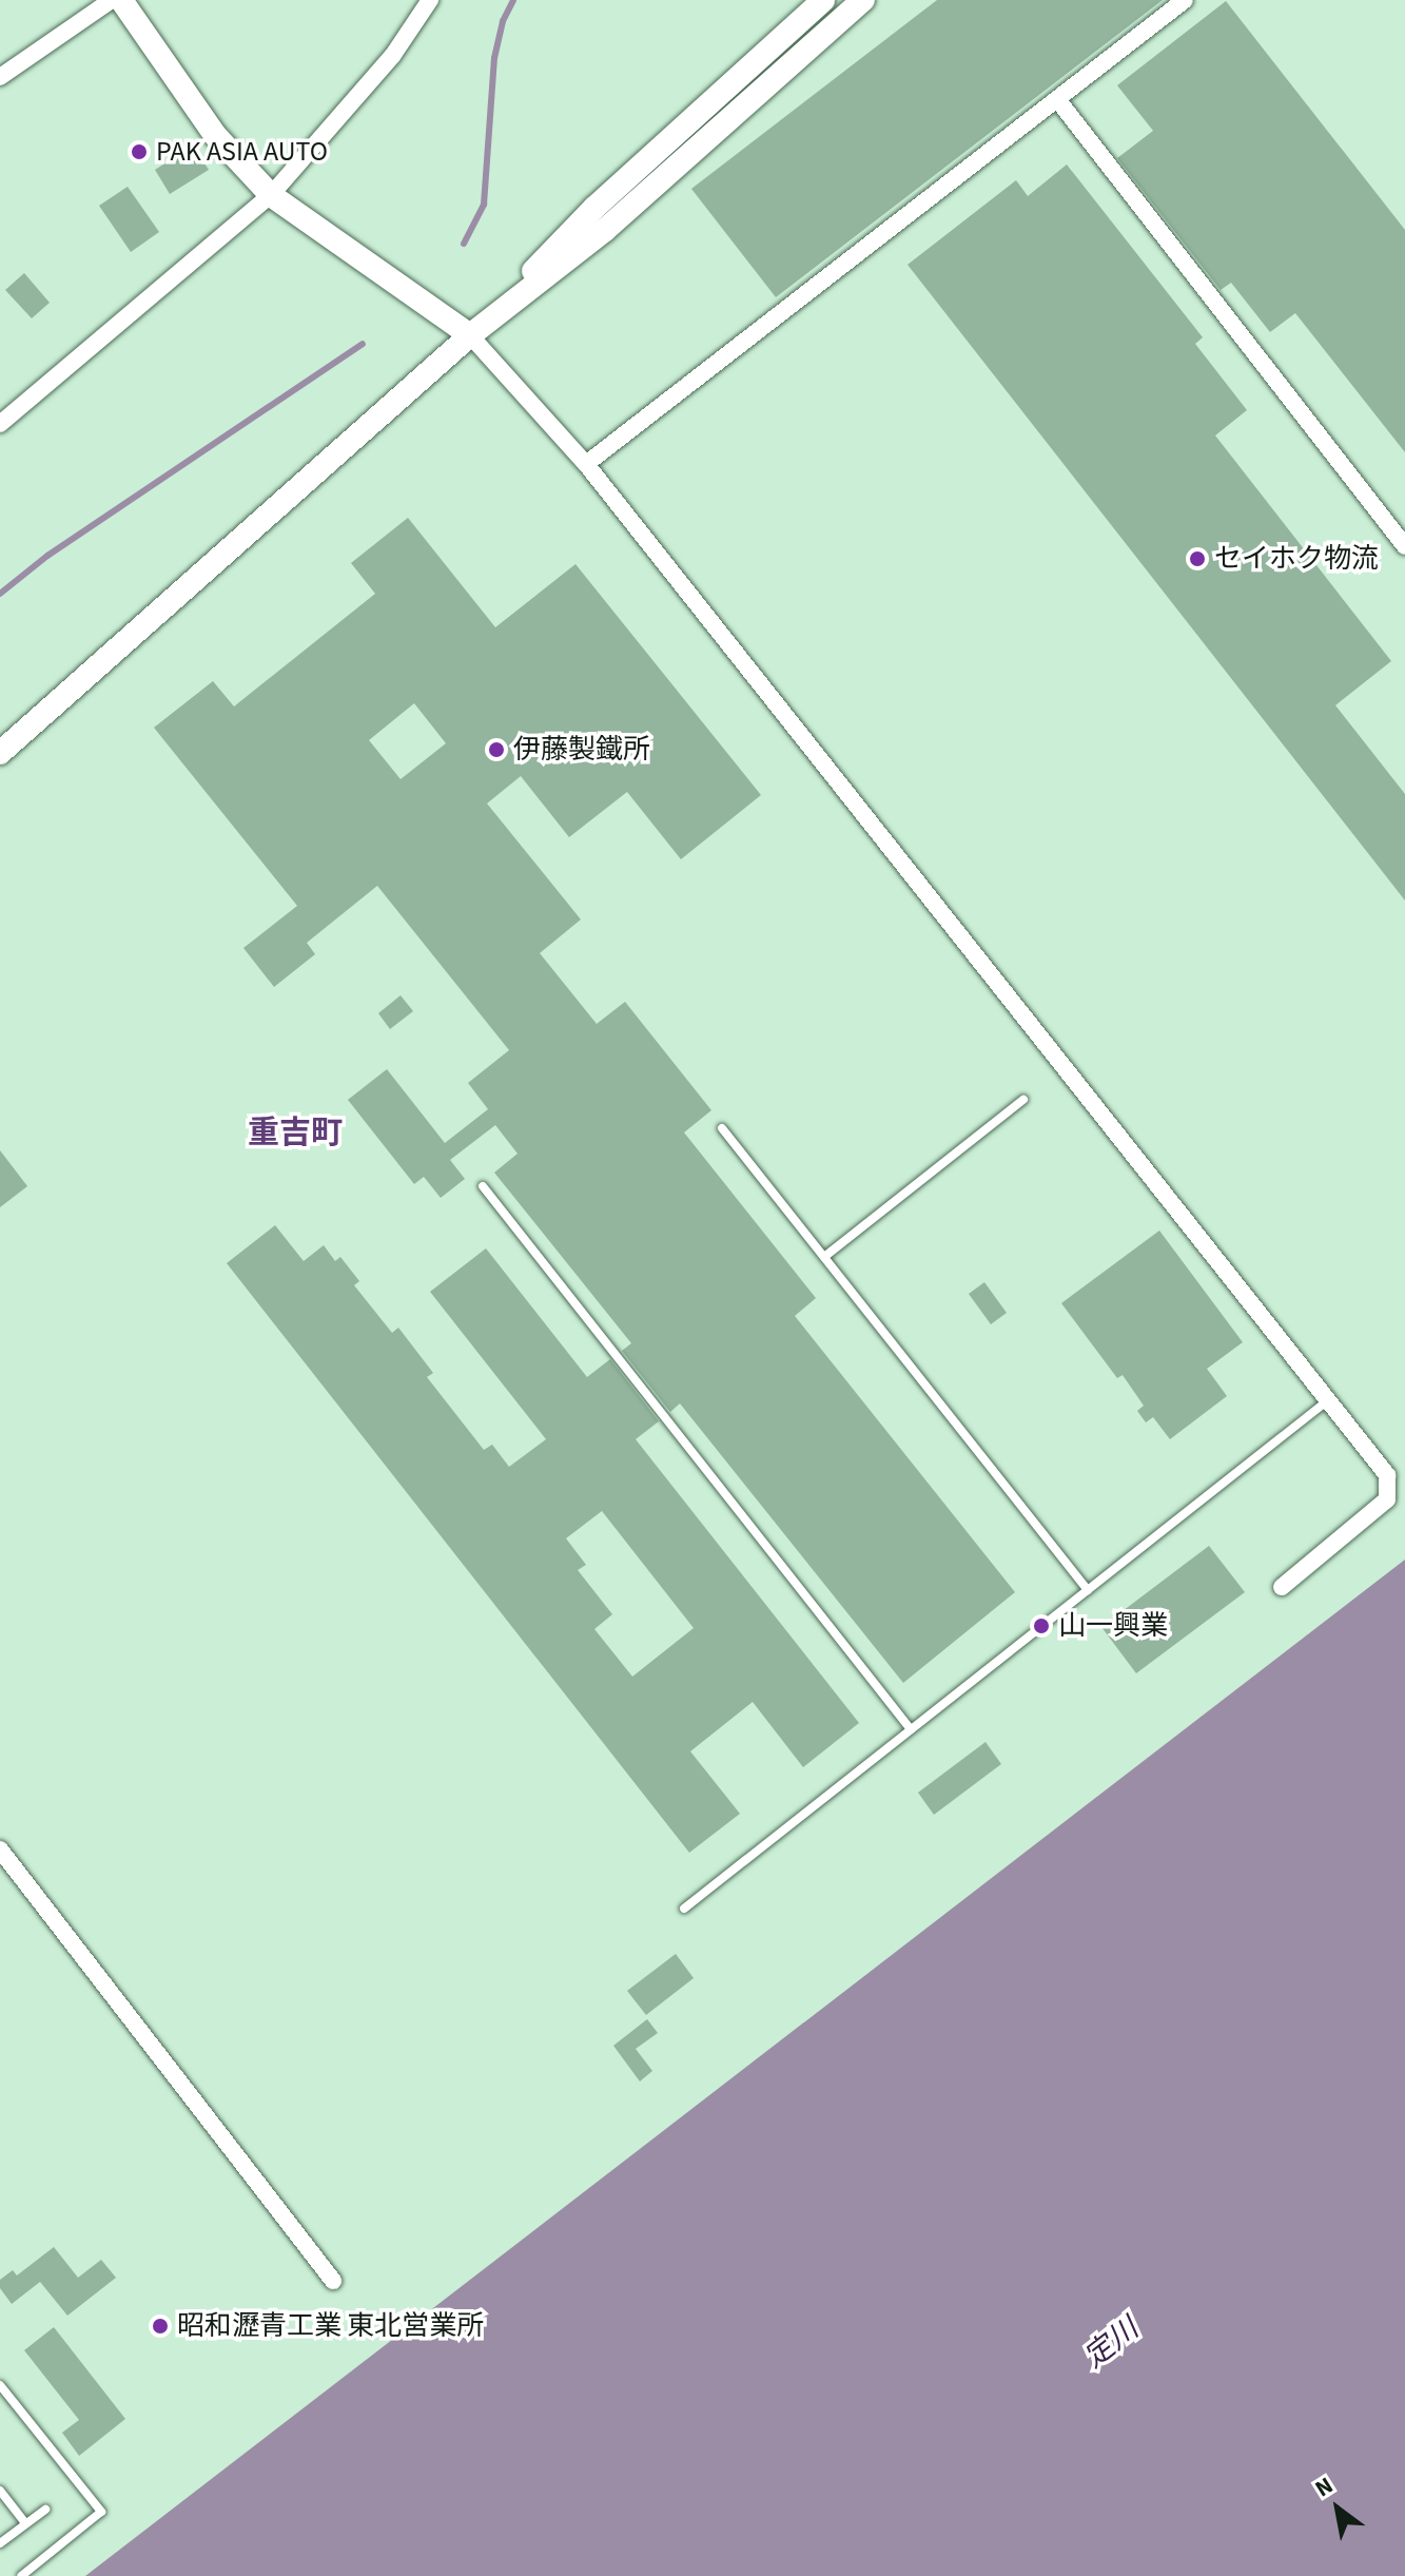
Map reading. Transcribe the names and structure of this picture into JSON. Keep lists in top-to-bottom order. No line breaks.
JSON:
{"districts":["重吉町"],"water":["定川"],"places":["PAK ASIA AUTO","セイホク物流","伊藤製鐵所","山一興業","昭和瀝青工業 東北営業所"],"north":"top left"}
